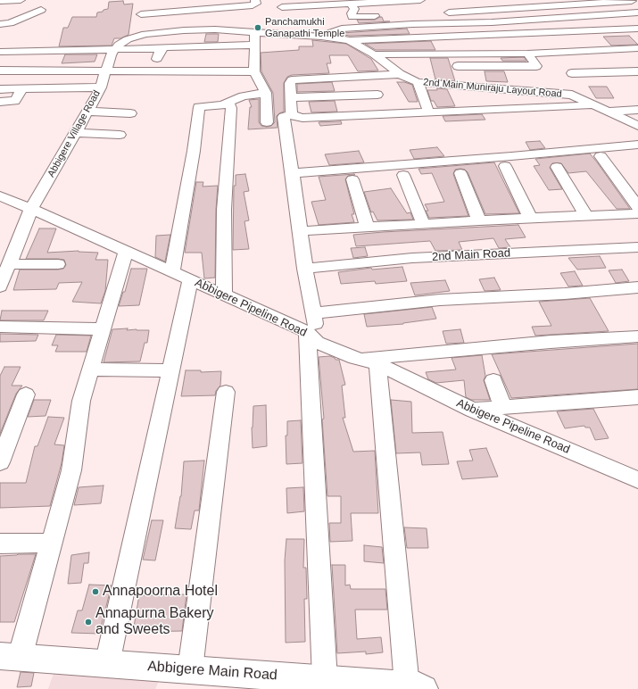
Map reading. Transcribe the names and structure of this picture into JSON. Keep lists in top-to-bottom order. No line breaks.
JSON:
{"streets":{"main road":["Abbigere Main Road"],"street":["2nd Main Muniraju Layout Road","Abbigere Village Road","2nd Main Road","Abbigere Pipeline Road"]},"crossings":[["2nd Main Muniraju Layout Road","Abbigere Village Road"],["Abbigere Village Road","Abbigere Pipeline Road"]],"places":["Panchamukhi Ganapathi Temple","Annapoorna Hotel","Annapurna Bakery and Sweets"]}
